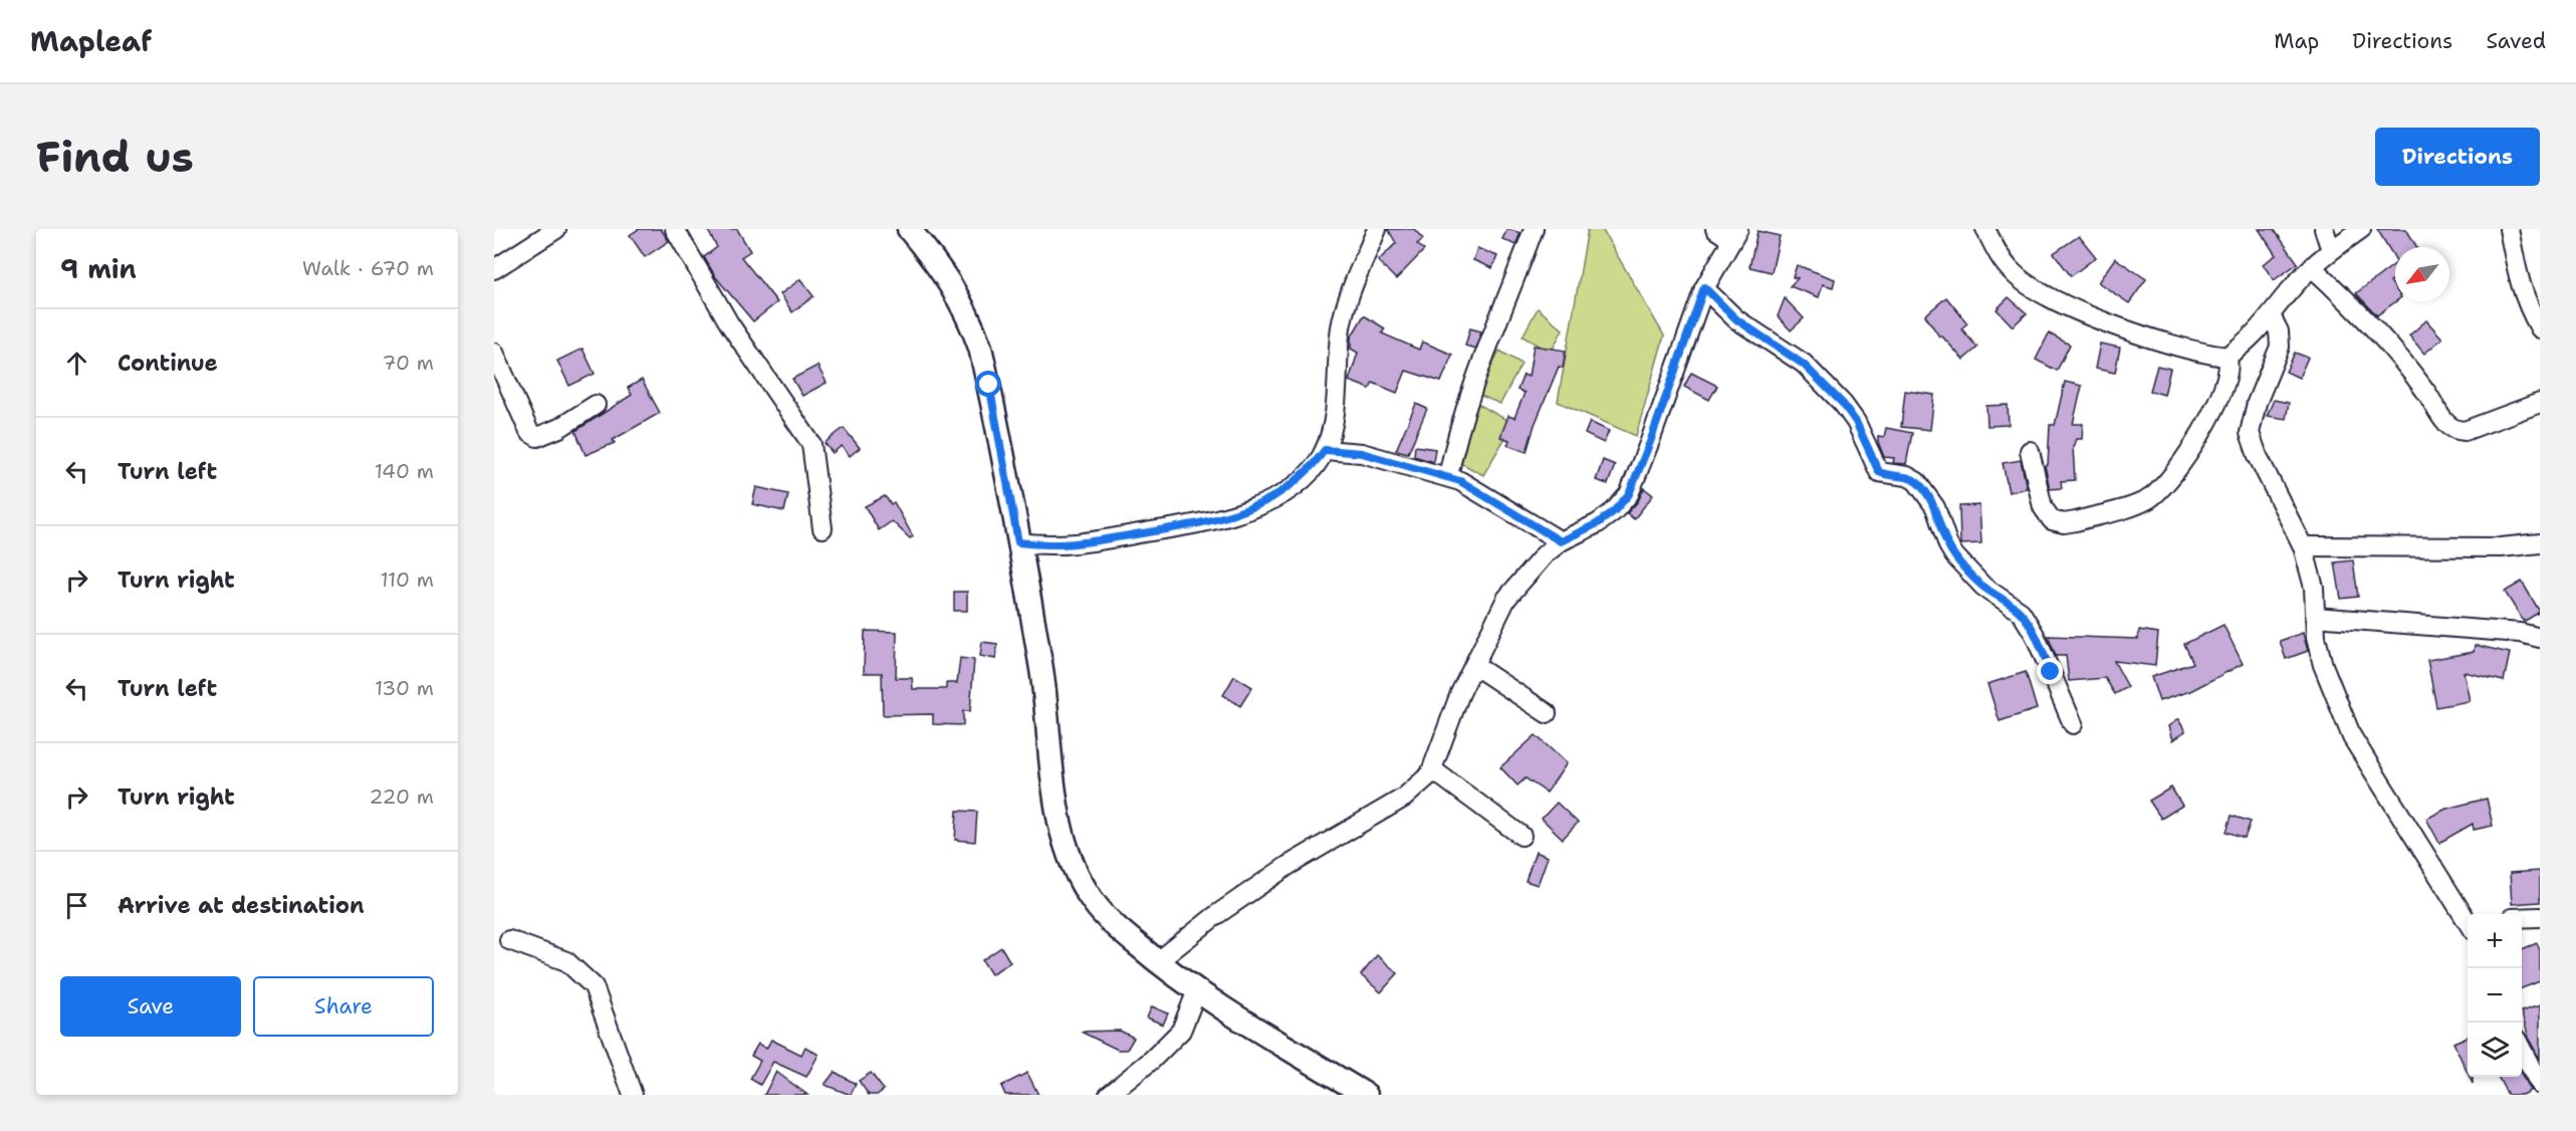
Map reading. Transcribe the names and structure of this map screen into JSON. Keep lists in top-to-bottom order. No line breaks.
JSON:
{"north":"bottom left","page":{"header":"Mapleaf","nav":["Map","Directions","Saved"],"buttons":["Directions",["Save","Share"]],"title":"Find us","heading":["9 min","Walk · 670 m"],"list":[["Continue","70 m"],["Turn left","140 m"],["Turn right","110 m"],["Turn left","130 m"],["Turn right","220 m"],"Arrive at destination"],"map_buttons":["+","−"]}}
